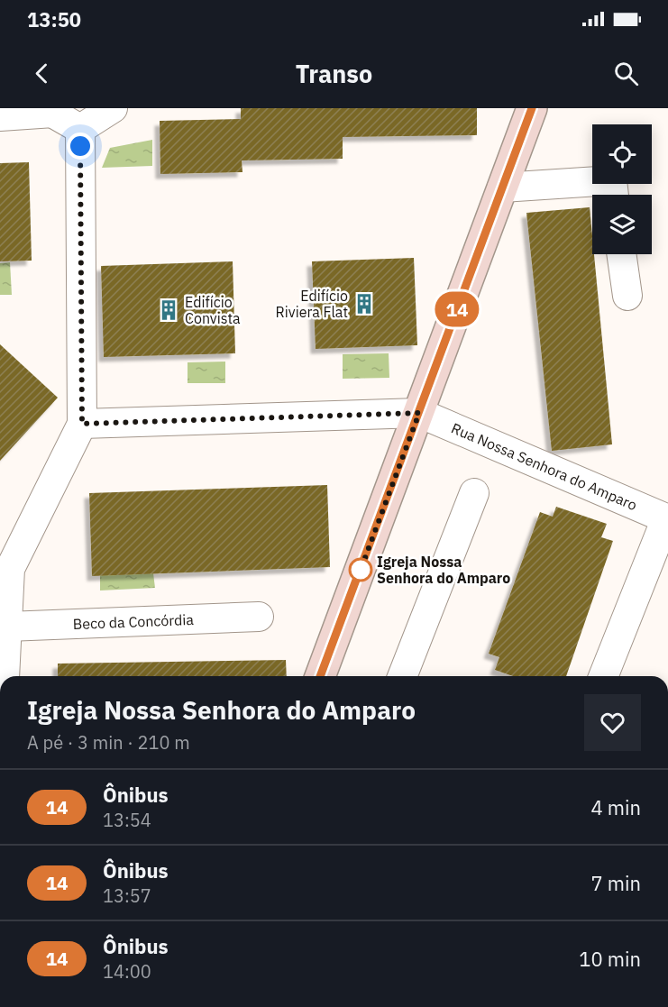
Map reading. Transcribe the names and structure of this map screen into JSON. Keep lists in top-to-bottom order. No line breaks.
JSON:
{"streets":{"street":["Rua Nossa Senhora do Amparo","Beco da Concórdia"]},"places":{"building":["Edifício Riviera Flat","Edifício Convista"],"other":["Igreja Nossa Senhora do Amparo"]},"lines":["bus line 14"],"page":{"status":"13:50","header":"Transo","on_map":"14","heading":["Igreja Nossa Senhora do Amparo","A pé · 3 min · 210 m"],"list":[{"mark":"14","name":"Ônibus","note":"13:54","value":"4 min"},{"mark":"14","name":"Ônibus","note":"13:57","value":"7 min"},{"mark":"14","name":"Ônibus","note":"14:00","value":"10 min"}]}}
